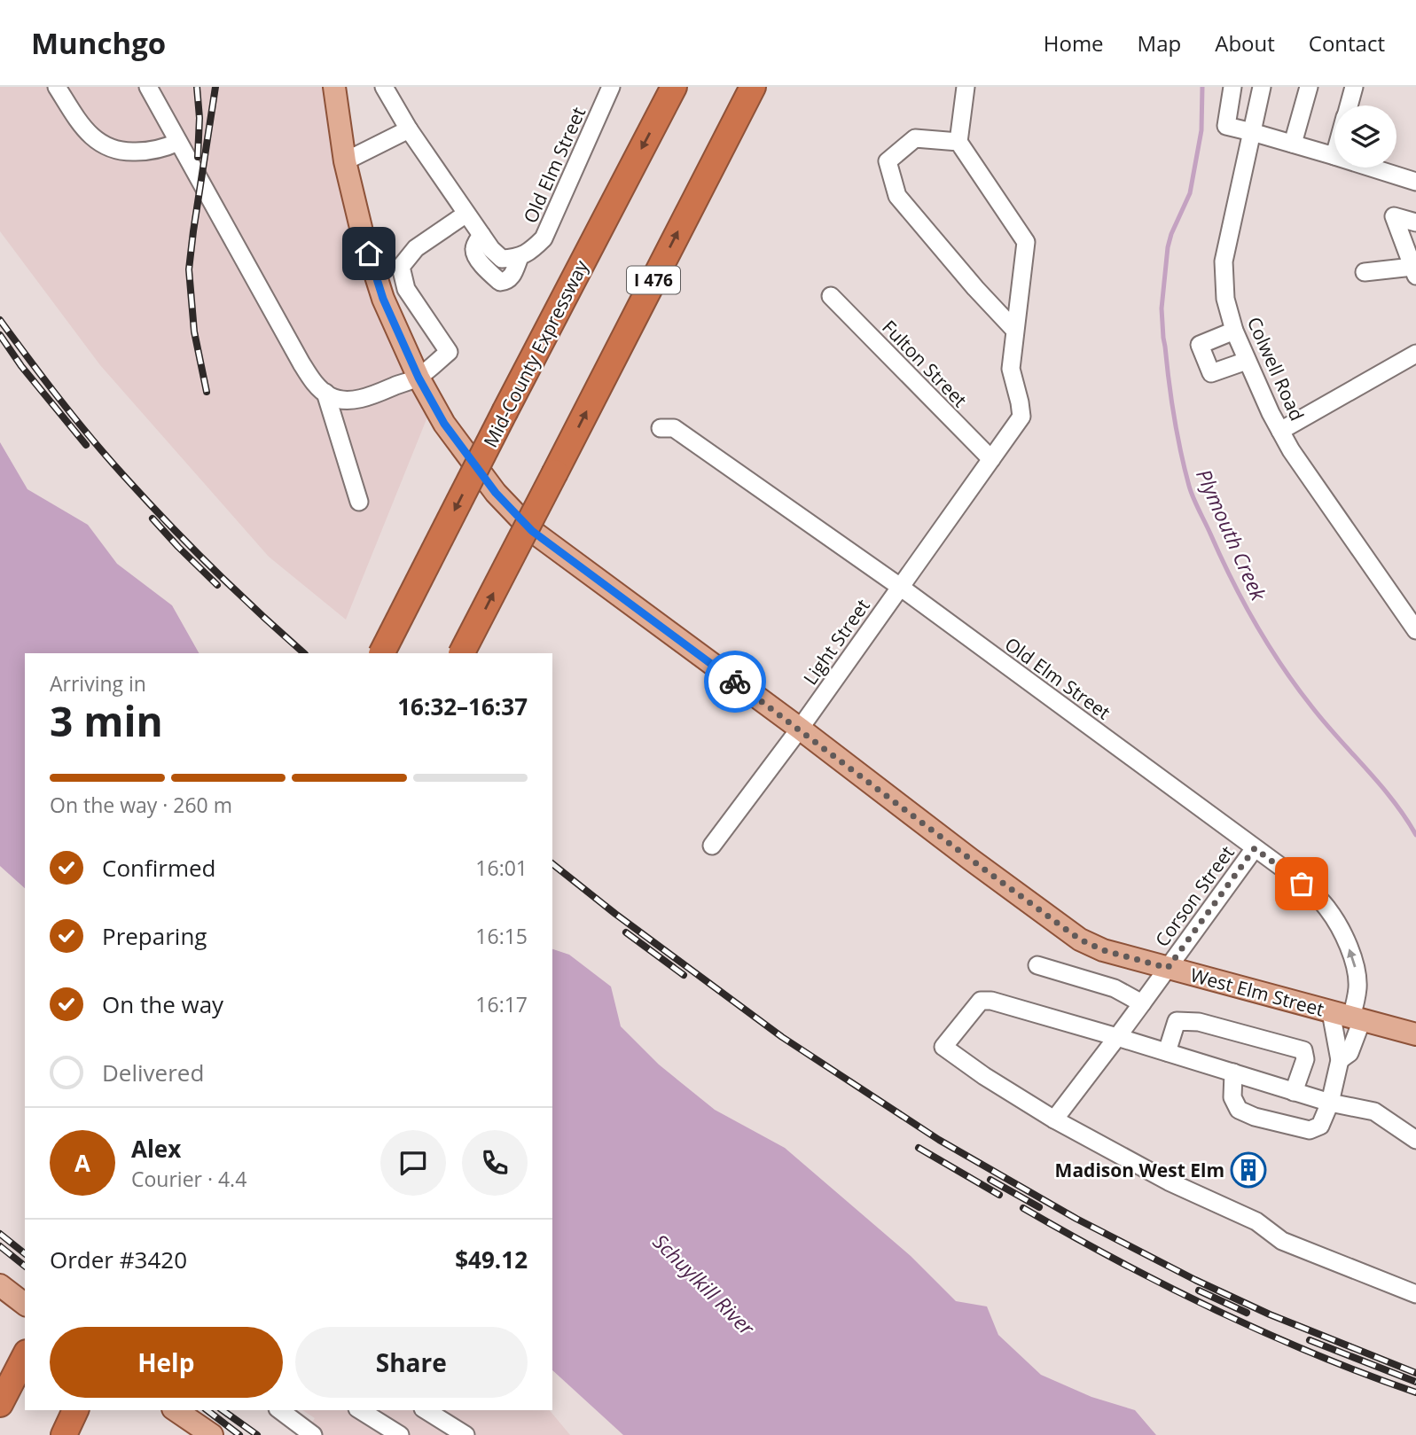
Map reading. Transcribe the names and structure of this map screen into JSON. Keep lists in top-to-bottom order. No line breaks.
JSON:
{"streets":{"highway":["I 476","Mid-County Expressway"],"main road":["West Elm Street"],"street":["Old Elm Street","Fulton Street","Colwell Road","Light Street","Corson Street"]},"crossings":[["Old Elm Street","Light Street"],["Old Elm Street","Corson Street"],["Old Elm Street","West Elm Street"],["Fulton Street","Light Street"],["Light Street","West Elm Street"],["Corson Street","West Elm Street"]],"water":["Plymouth Creek","Schuylkill River"],"places":{"building":["Madison West Elm"]},"page":{"header":"Munchgo","nav":["Home","Map","About","Contact"],"heading":["3 min","Arriving in","16:32–16:37"],"panel":["Alex","Courier · 4.4","Order #3420","$49.12"],"bar":"On the way · 260 m","list":[["Confirmed","16:01"],["Preparing","16:15"],["On the way","16:17"],"Delivered"],"round":"A","buttons":["Help","Share"]}}
